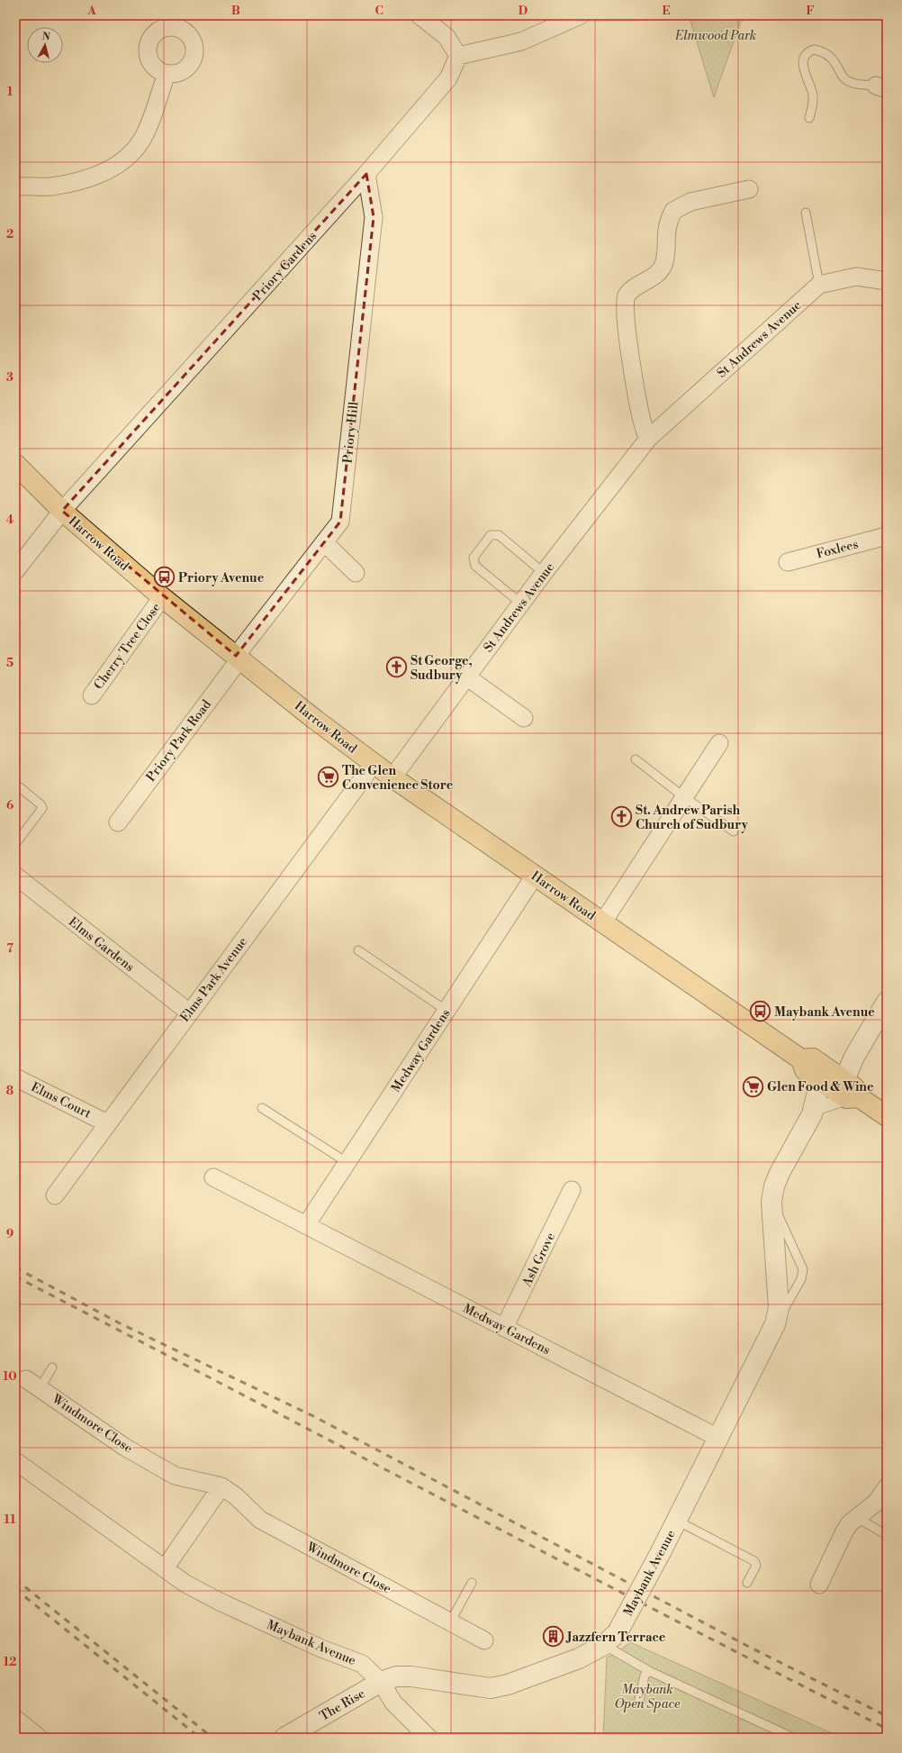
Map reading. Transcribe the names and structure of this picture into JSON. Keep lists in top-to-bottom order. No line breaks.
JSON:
{"streets":{"main road":["Harrow Road"],"street":["Priory Gardens","St Andrews Avenue","Priory Hill","Foxlees","Cherry Tree Close","Priory Park Road","Elms Gardens","Elms Park Avenue","Medway Gardens","Elms Court","Ash Grove","Windmore Close","Maybank Avenue","The Rise"]},"crossings":[["Priory Gardens","Priory Hill"],["Priory Gardens","Harrow Road"],["St Andrews Avenue","Harrow Road"],["Priory Hill","Harrow Road"],["Priory Hill","Priory Park Road"],["Harrow Road","Cherry Tree Close"],["Harrow Road","Priory Park Road"],["Harrow Road","Elms Park Avenue"],["Harrow Road","Medway Gardens"],["Harrow Road","Maybank Avenue"],["Elms Gardens","Elms Park Avenue"],["Elms Park Avenue","Elms Court"],["Medway Gardens","Ash Grove"],["Maybank Avenue","The Rise"]],"parks":["Elmwood Park","Maybank Open Space"],"places":{"bus stop":["Priory Avenue","Maybank Avenue"],"church":["St George, Sudbury","St. Andrew Parish Church of Sudbury"],"supermarket":["The Glen Convenience Store","Glen Food & Wine"],"building":["Jazzfern Terrace"]},"north":"top","grid":{"columns":["A","B","C","D","E","F"],"rows":["1","2","3","4","5","6","7","8","9","10","11","12"]}}
